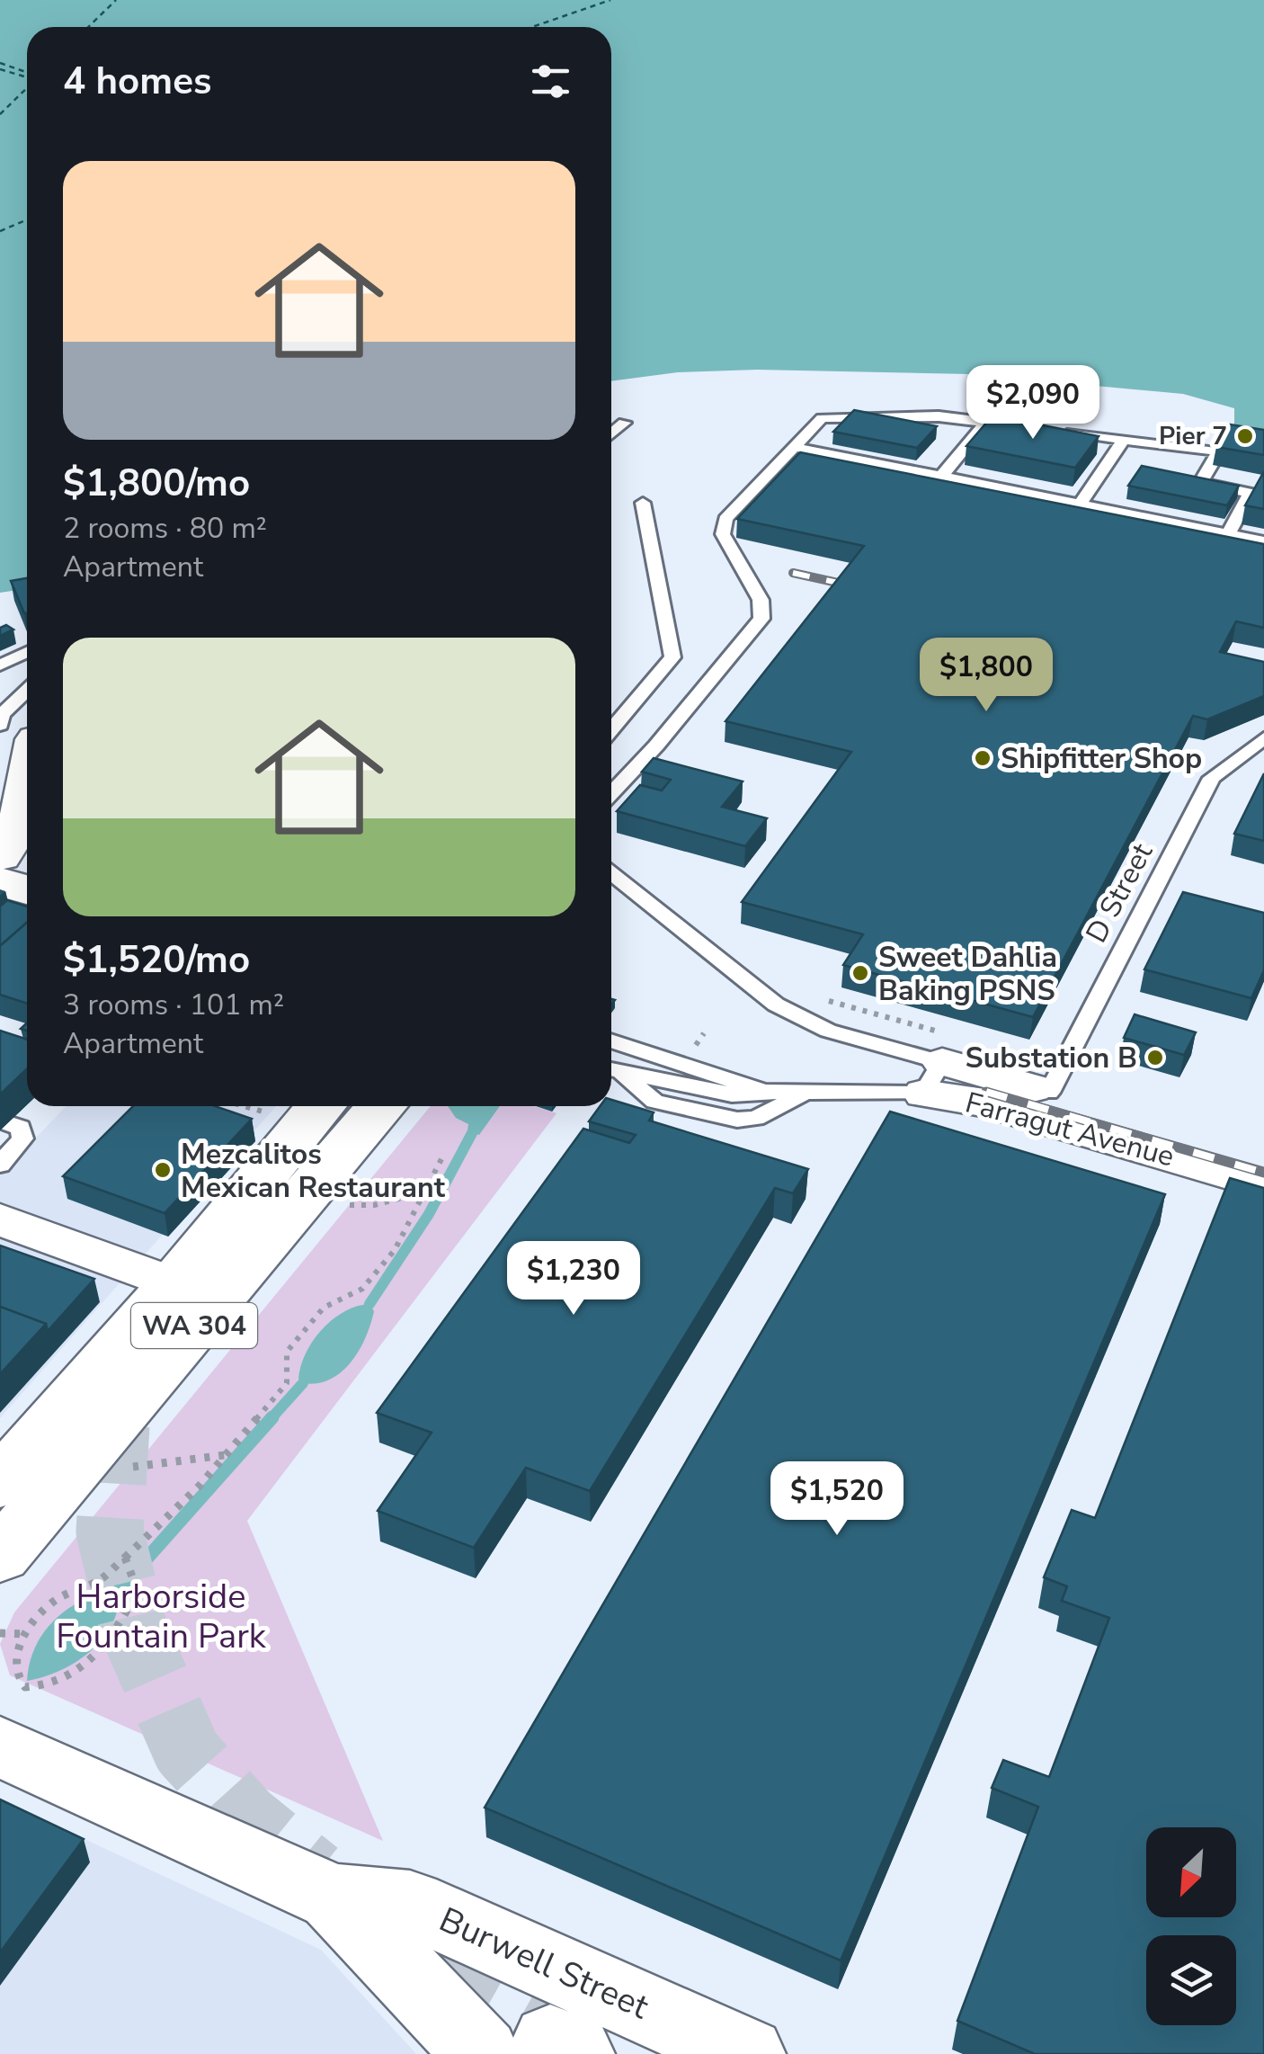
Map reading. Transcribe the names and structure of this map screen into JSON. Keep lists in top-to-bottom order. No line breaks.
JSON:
{"streets":{"main road":["WA 304","Burwell Street"],"street":["Farragut Avenue"],"lane":["D Street"]},"crossings":[["D Street","Farragut Avenue"]],"parks":["Harborside Fountain Park"],"places":["Pier 7","Shipfitter Shop","Sweet Dahlia Baking PSNS","Substation B","Mezcalitos Mexican Restaurant"],"north":"bottom left","page":{"heading":"4 homes","list":[{"name":"$1,800/mo","note":"2 rooms · 80 m² · Apartment"},{"name":"$1,520/mo","note":"3 rooms · 101 m² · Apartment"}],"price":["$2,090","$1,800","$1,230","$1,520"]}}
